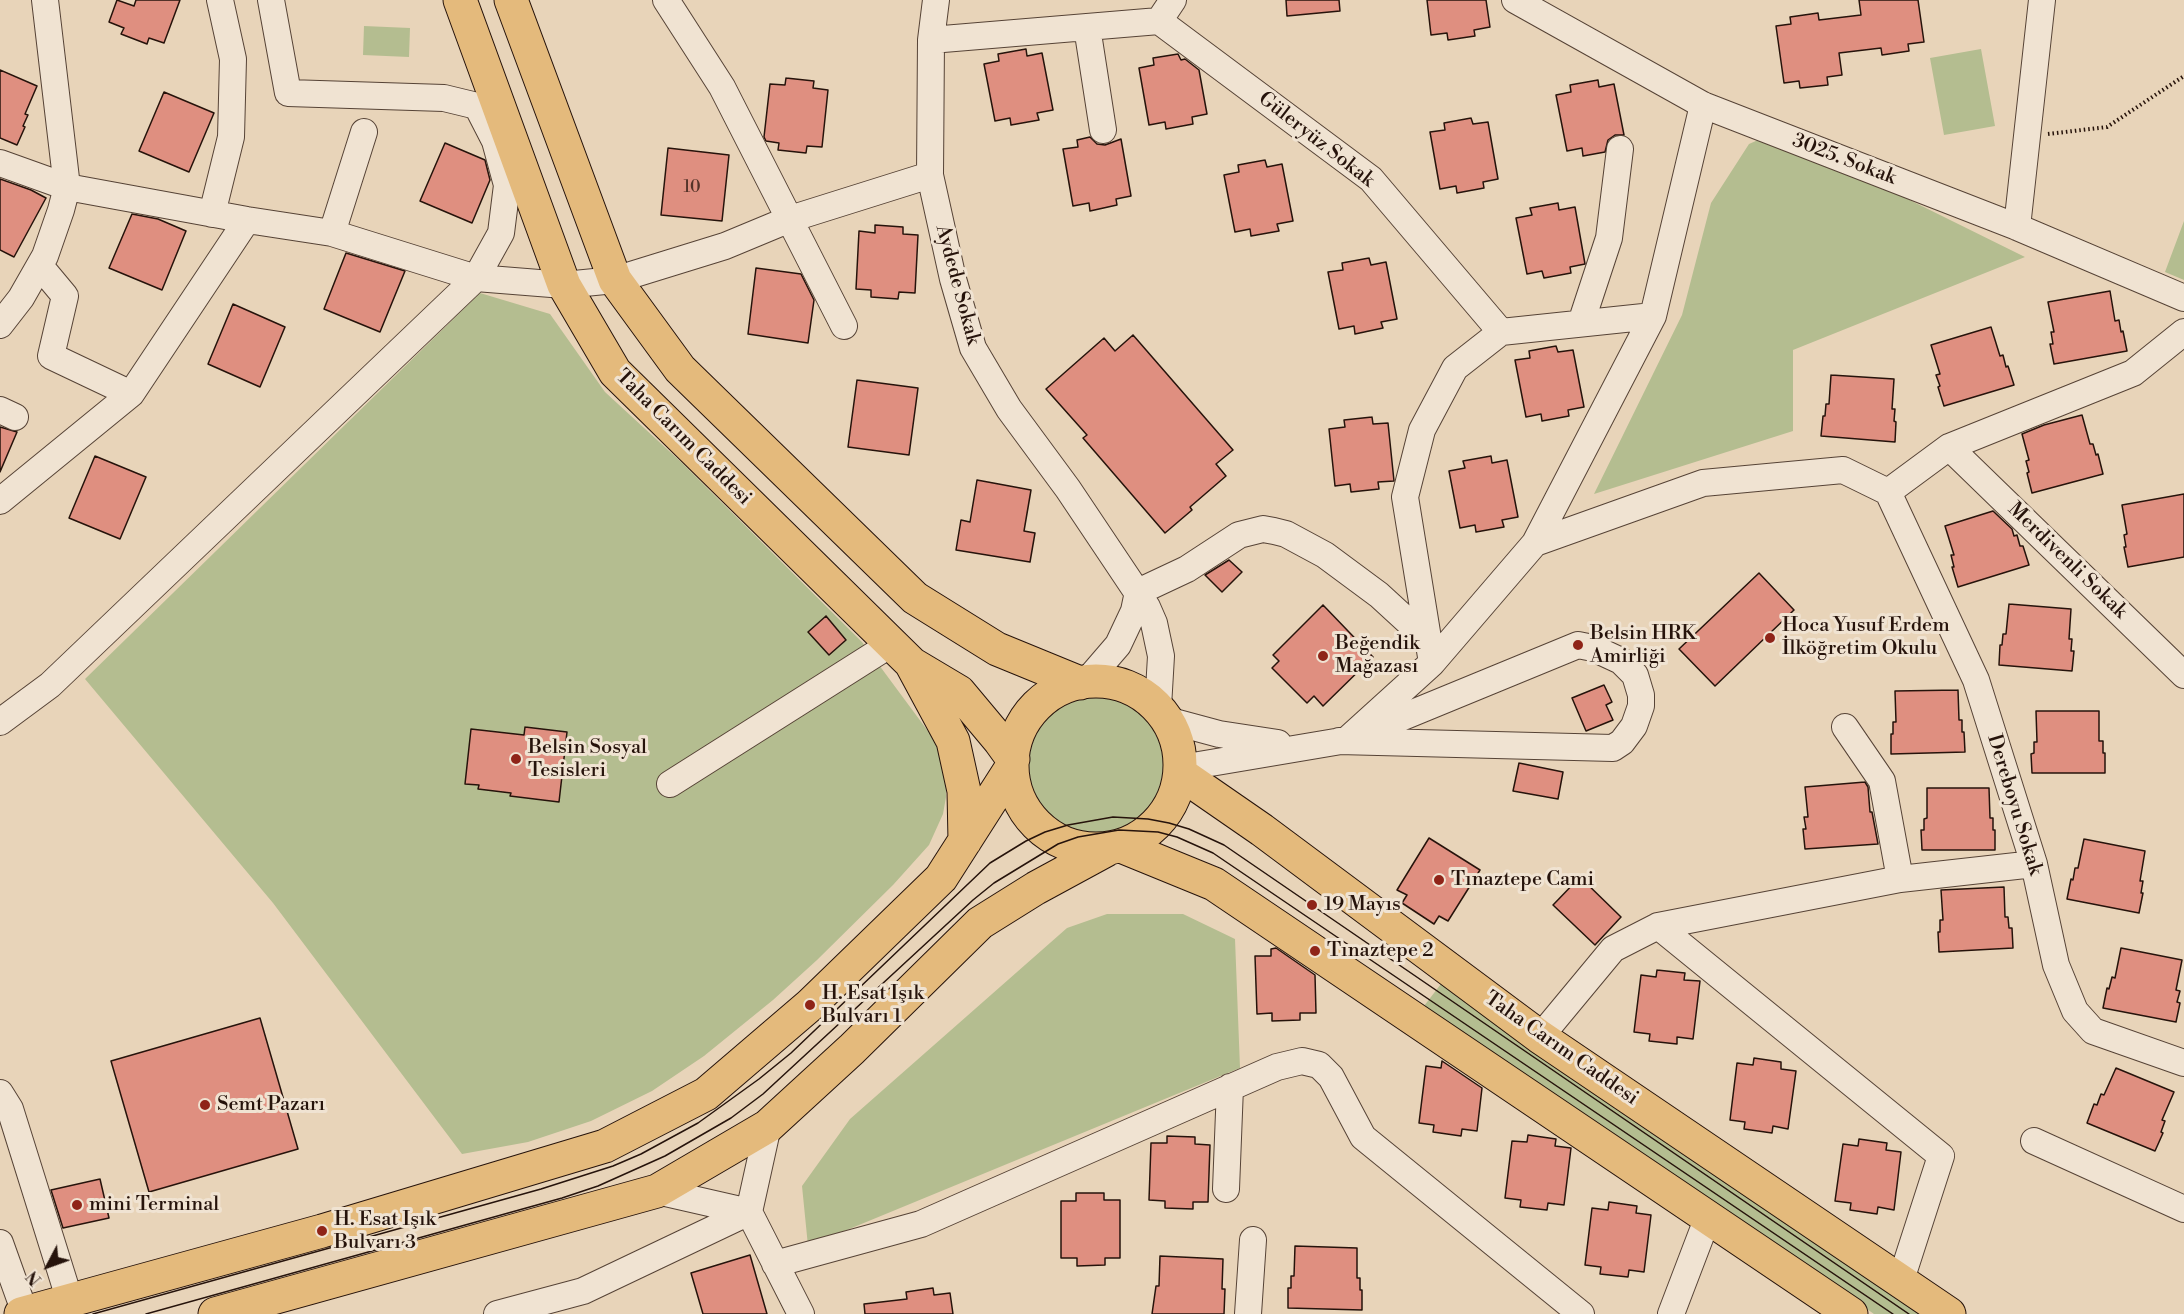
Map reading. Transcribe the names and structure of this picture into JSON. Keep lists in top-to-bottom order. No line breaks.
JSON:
{"streets":{"main road":["Taha Carım Caddesi"],"street":["Güleryüz Sokak","3025. Sokak","Aydede Sokak","Merdivenli Sokak","Dereboyu Sokak"]},"crossings":[["Aydede Sokak","Taha Carım Caddesi"]],"places":["Hoca Yusuf Erdem İlköğretim Okulu","Belsin HRK Amirliği","Beğendik Mağazası","Belsin Sosyal Tesisleri","Tınaztepe Cami","19 Mayıs","Tınaztepe 2","H. Esat Işık Bulvarı 1","Semt Pazarı","mini Terminal","H. Esat Işık Bulvarı 3"],"house_numbers":["10"],"north":"bottom left"}
